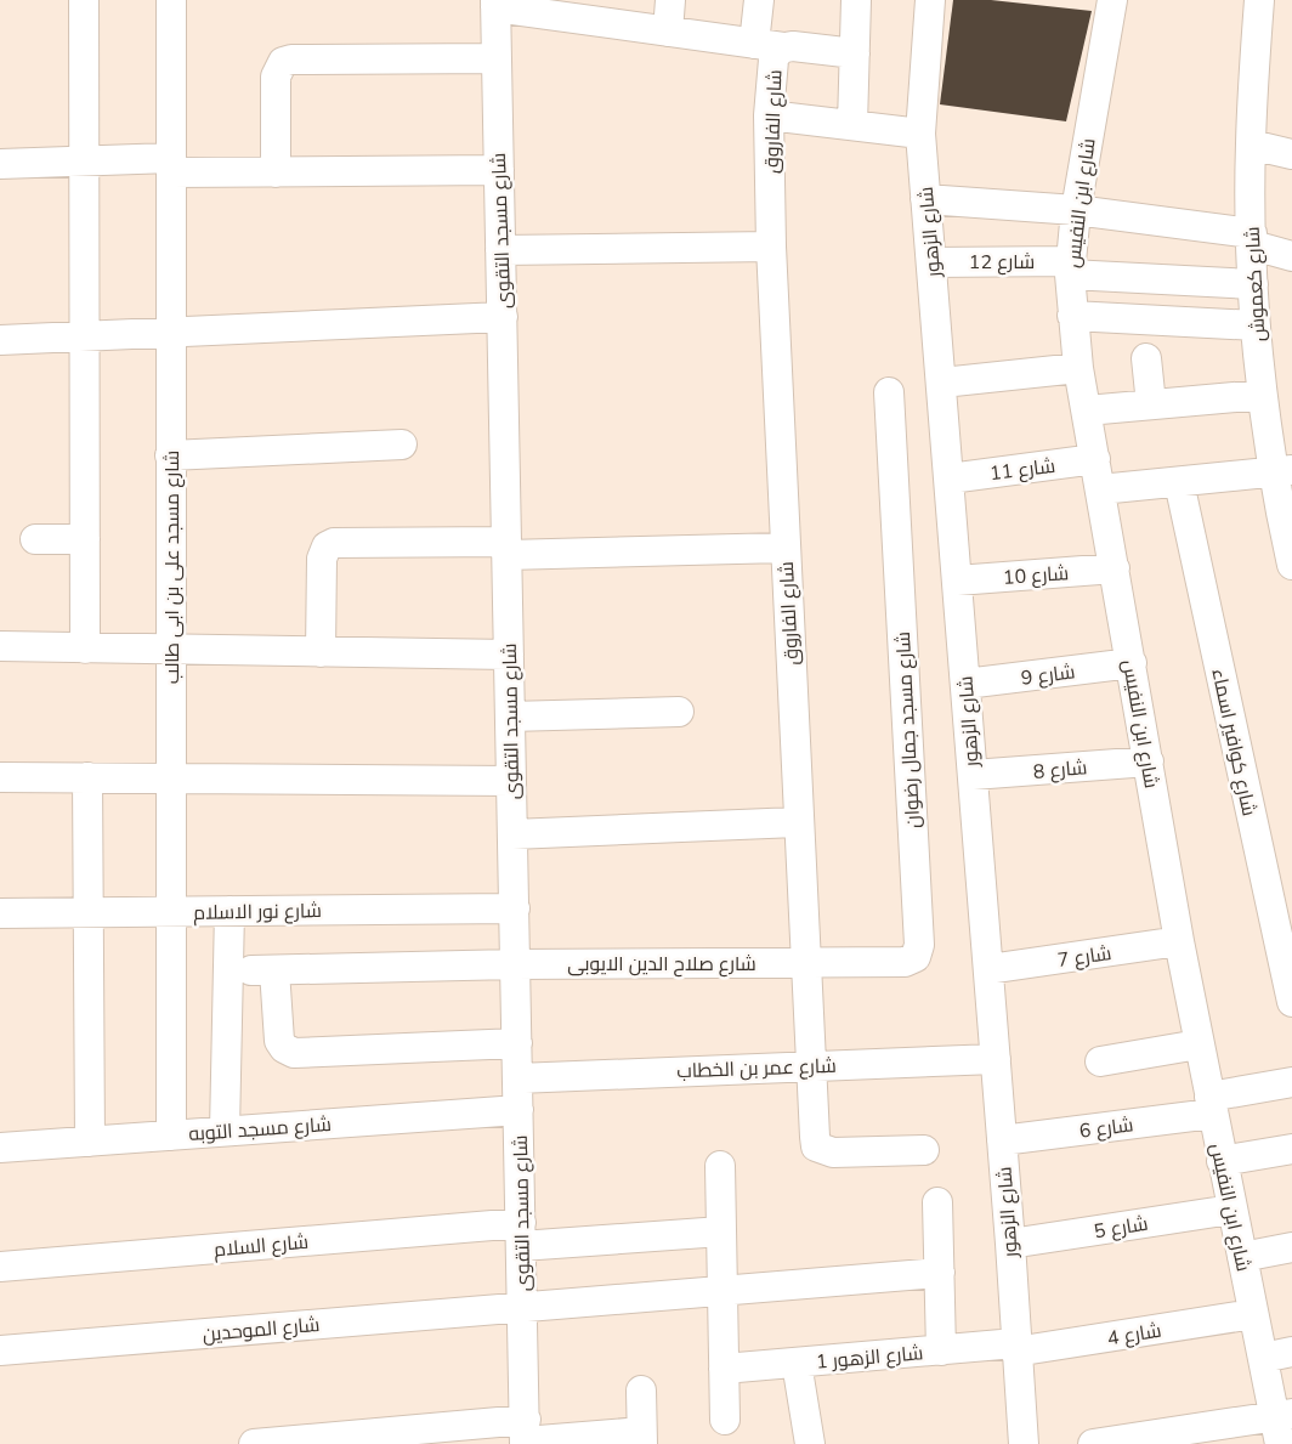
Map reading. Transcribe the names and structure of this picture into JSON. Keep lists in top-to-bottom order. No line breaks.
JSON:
{"streets":{"street":["شارع الفاروق","شارع ابن النفيس","شارع مسجد التقوى","شارع الزهور","شارع 12","شارع كعموش","شارع 11","شارع مسجد على بن ابى طالب","شارع 10","شارع 9","شارع مسجد جمال رضوان","شارع كوافير اسماء","شارع 8","شارع نور الاسلام","شارع 7","شارع صلاح الدين الايوبى","شارع عمر بن الخطاب","شارع 6","شارع مسجد التوبه","شارع 5","شارع السلام","شارع الموحدين","شارع 4","شارع الزهور 1"]},"crossings":[["شارع الفاروق","شارع مسجد جمال رضوان"],["شارع الفاروق","شارع صلاح الدين الايوبى"],["شارع الفاروق","شارع عمر بن الخطاب"],["شارع ابن النفيس","شارع 12"],["شارع ابن النفيس","شارع 11"],["شارع ابن النفيس","شارع 10"],["شارع ابن النفيس","شارع 9"],["شارع ابن النفيس","شارع 8"],["شارع ابن النفيس","شارع 7"],["شارع ابن النفيس","شارع 6"],["شارع ابن النفيس","شارع 5"],["شارع ابن النفيس","شارع 4"],["شارع مسجد التقوى","شارع نور الاسلام"],["شارع مسجد التقوى","شارع صلاح الدين الايوبى"],["شارع مسجد التقوى","شارع عمر بن الخطاب"],["شارع مسجد التقوى","شارع مسجد التوبه"],["شارع مسجد التقوى","شارع السلام"],["شارع مسجد التقوى","شارع الموحدين"],["شارع الزهور","شارع 12"],["شارع الزهور","شارع 11"],["شارع الزهور","شارع 10"],["شارع الزهور","شارع 9"],["شارع الزهور","شارع 8"],["شارع الزهور","شارع 7"],["شارع الزهور","شارع عمر بن الخطاب"],["شارع الزهور","شارع 6"],["شارع الزهور","شارع 5"],["شارع الزهور","شارع 4"],["شارع الزهور","شارع الزهور 1"],["شارع 12","شارع كعموش"],["شارع مسجد على بن ابى طالب","شارع نور الاسلام"],["شارع مسجد على بن ابى طالب","شارع مسجد التوبه"],["شارع مسجد جمال رضوان","شارع صلاح الدين الايوبى"],["شارع 4","شارع الزهور 1"]]}
